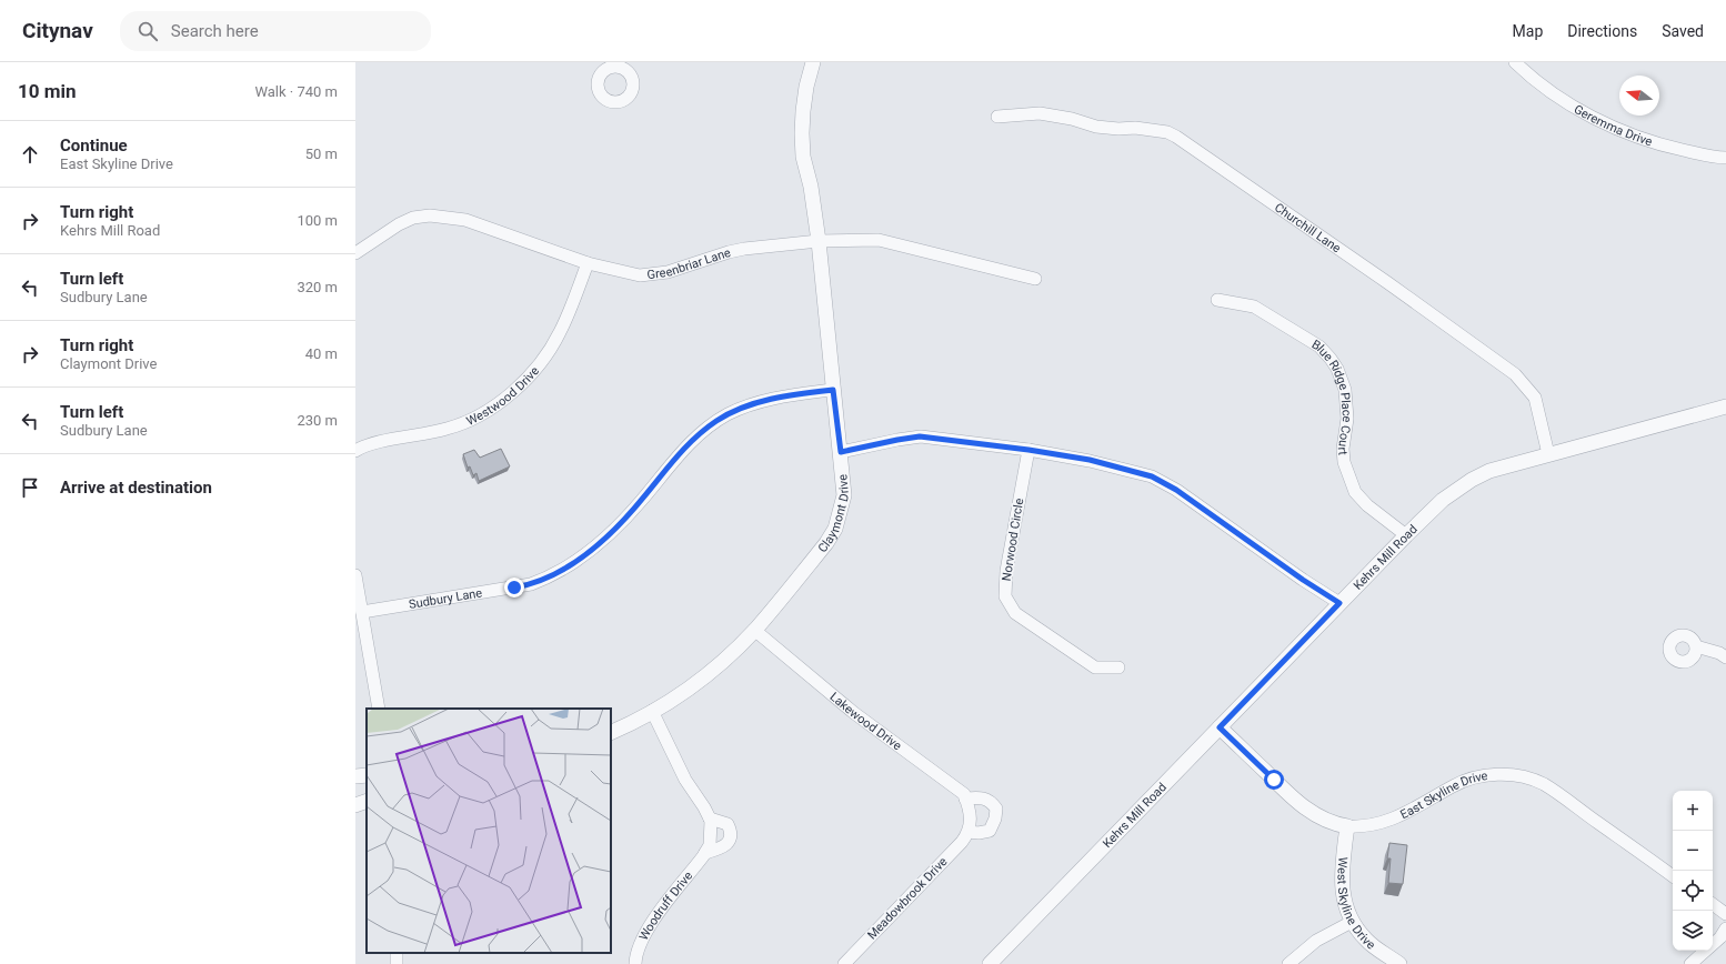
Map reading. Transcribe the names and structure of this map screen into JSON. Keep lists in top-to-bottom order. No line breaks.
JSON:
{"streets":{"street":["Geremma Drive","Churchill Lane","Greenbriar Lane","Westwood Drive","Blue Ridge Place Court","Claymont Drive","Norwood Circle","Kehrs Mill Road","Sudbury Lane","Lakewood Drive","East Skyline Drive","Meadowbrook Drive","West Skyline Drive","Woodruff Drive"]},"crossings":[["Churchill Lane","Kehrs Mill Road"],["Greenbriar Lane","Westwood Drive"],["Greenbriar Lane","Claymont Drive"],["Blue Ridge Place Court","Kehrs Mill Road"],["Claymont Drive","Sudbury Lane"],["Claymont Drive","Lakewood Drive"],["Claymont Drive","Woodruff Drive"],["Kehrs Mill Road","East Skyline Drive"],["Lakewood Drive","Meadowbrook Drive"],["East Skyline Drive","West Skyline Drive"]],"north":"left","page":{"header":"Citynav","search":"Search here","nav":["Map","Directions","Saved"],"heading":["10 min","Walk · 740 m"],"list":[["Continue","East Skyline Drive","50 m"],["Turn right","Kehrs Mill Road","100 m"],["Turn left","Sudbury Lane","320 m"],["Turn right","Claymont Drive","40 m"],["Turn left","Sudbury Lane","230 m"],"Arrive at destination"],"map_buttons":["+","−"]}}
